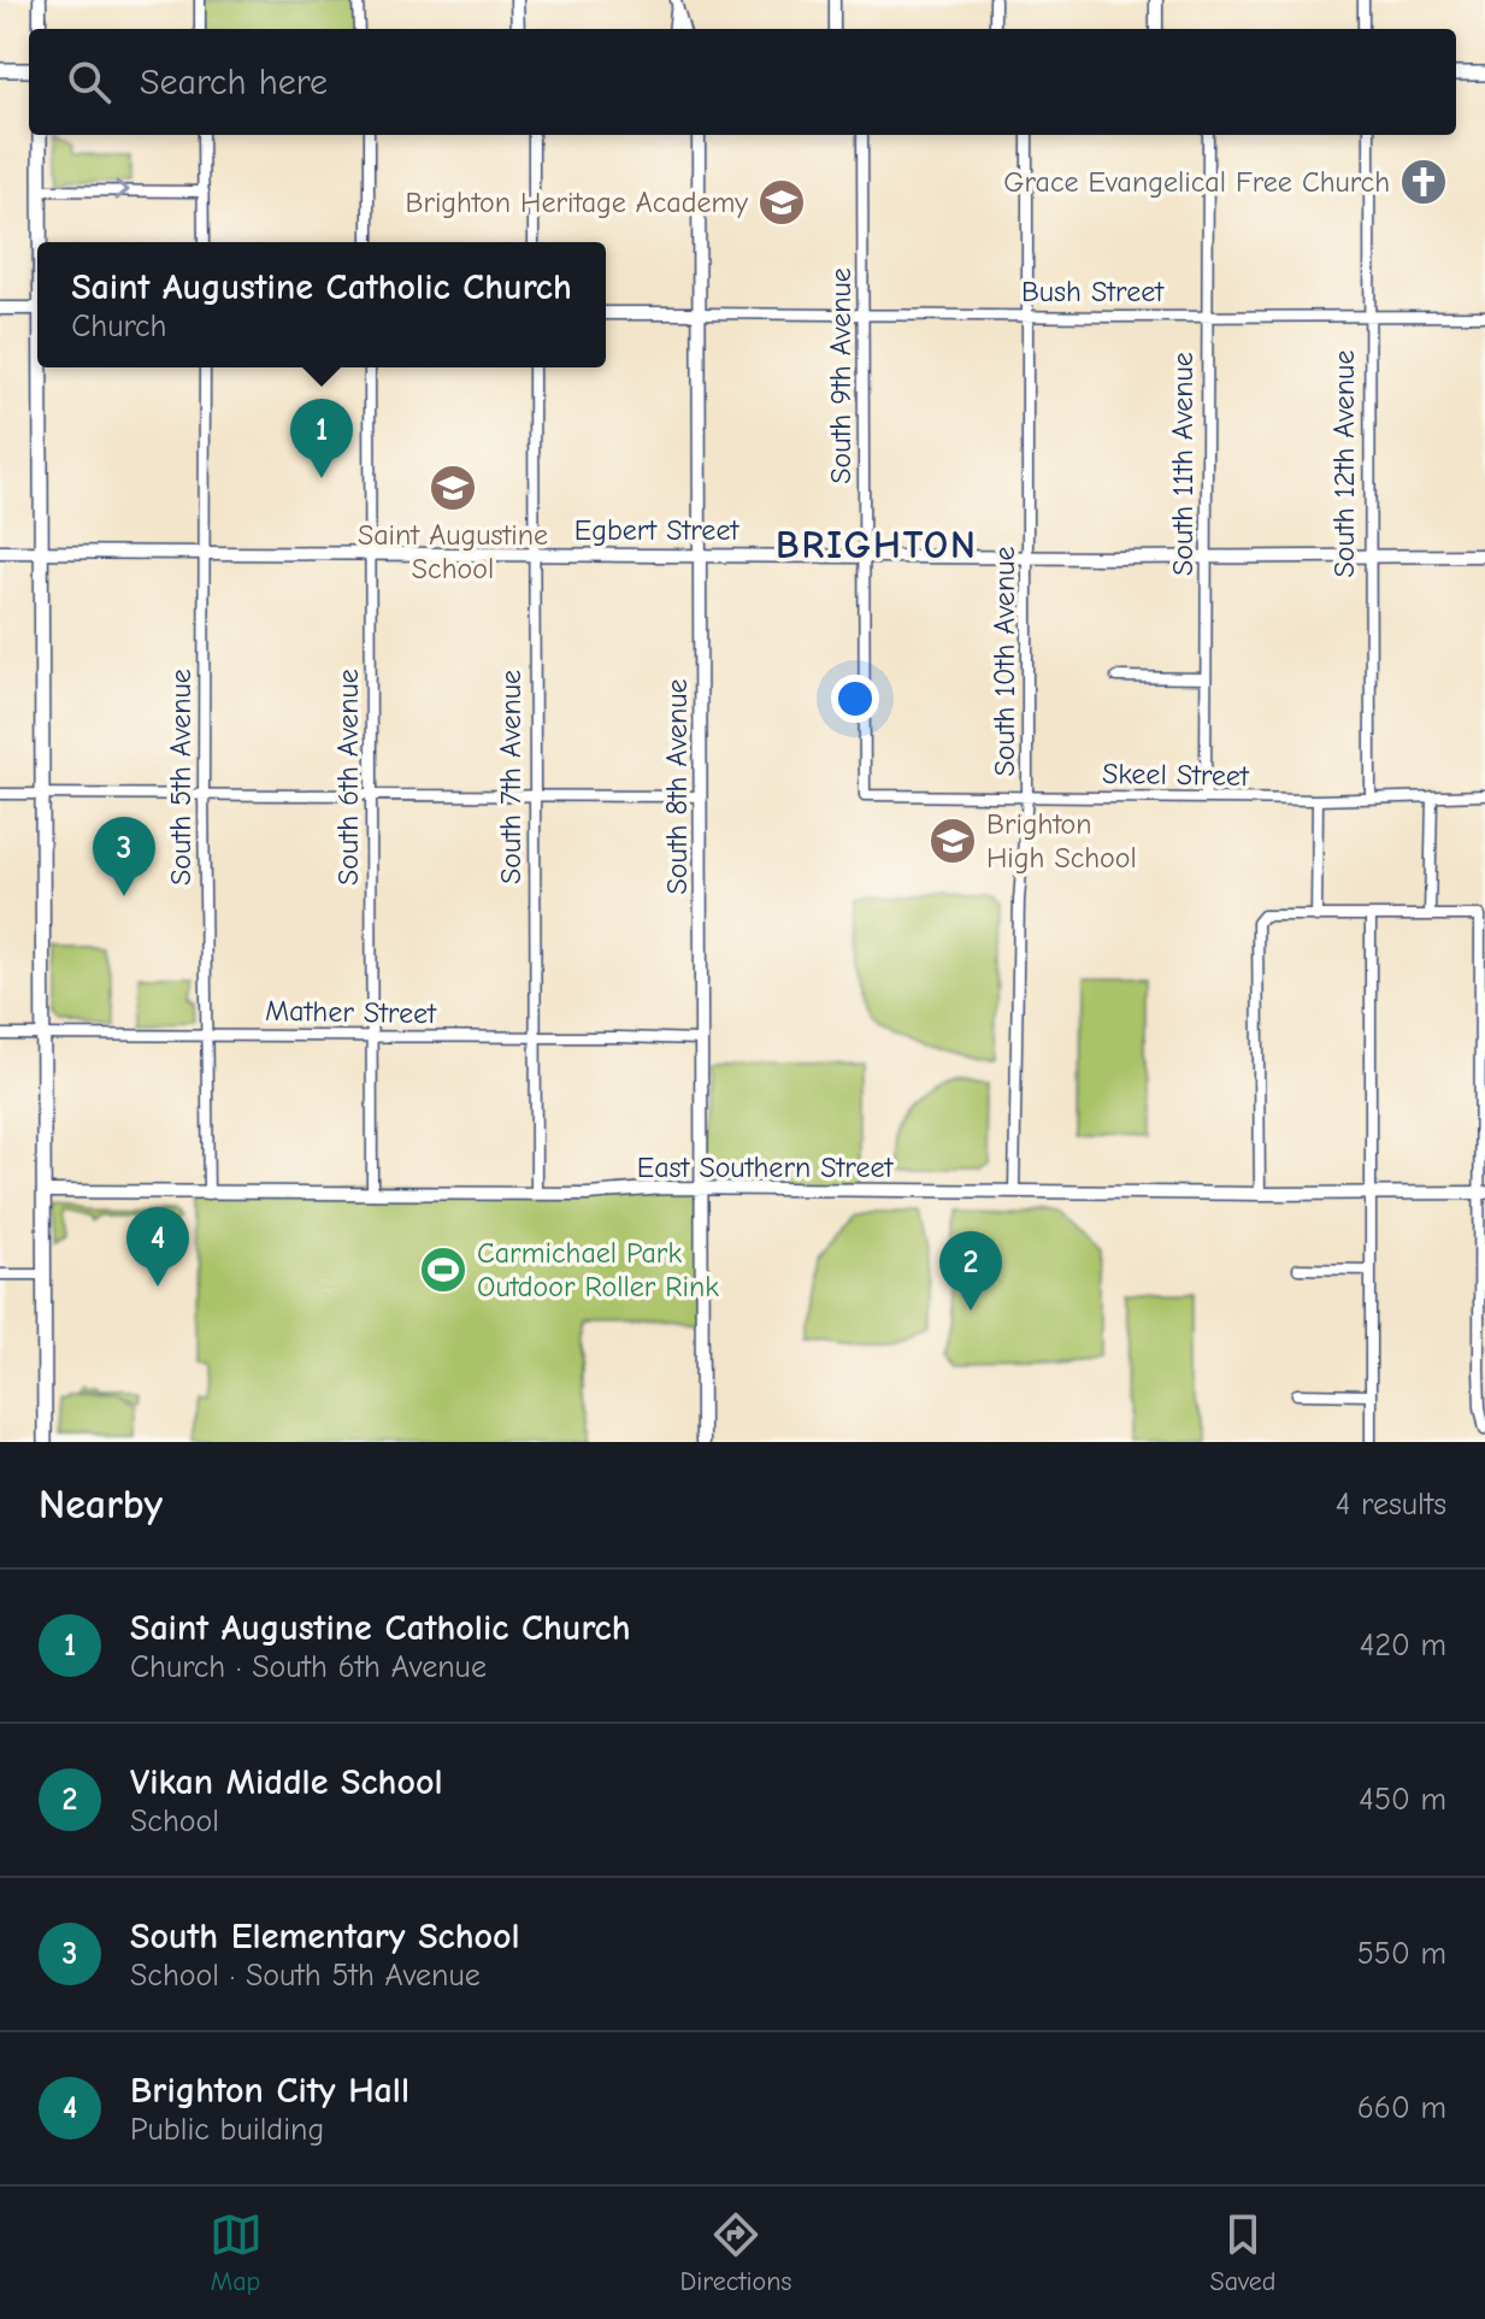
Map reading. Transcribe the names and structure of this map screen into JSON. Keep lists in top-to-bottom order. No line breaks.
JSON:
{"streets":{"street":["Bush Street","South 9th Avenue","South 11th Avenue","South 12th Avenue","Egbert Street","South 10th Avenue","Skeel Street","South 5th Avenue","South 6th Avenue","South 7th Avenue","South 8th Avenue","Mather Street","East Southern Street"]},"crossings":[["Bush Street","South 9th Avenue"],["Bush Street","South 11th Avenue"],["Bush Street","South 12th Avenue"],["Bush Street","South 10th Avenue"],["Bush Street","South 8th Avenue"],["South 9th Avenue","Egbert Street"],["South 9th Avenue","Skeel Street"],["South 11th Avenue","Egbert Street"],["South 11th Avenue","Skeel Street"],["South 12th Avenue","Egbert Street"],["South 12th Avenue","Skeel Street"],["Egbert Street","South 10th Avenue"],["Egbert Street","South 5th Avenue"],["Egbert Street","South 6th Avenue"],["Egbert Street","South 7th Avenue"],["Egbert Street","South 8th Avenue"],["South 10th Avenue","Skeel Street"],["South 10th Avenue","East Southern Street"],["South 5th Avenue","Mather Street"],["South 5th Avenue","East Southern Street"],["South 6th Avenue","Mather Street"],["South 6th Avenue","East Southern Street"],["South 7th Avenue","Mather Street"],["South 7th Avenue","East Southern Street"],["South 8th Avenue","Mather Street"],["South 8th Avenue","East Southern Street"]],"districts":["BRIGHTON"],"places":{"church":["Grace Evangelical Free Church"],"school or university":["Brighton Heritage Academy","Saint Augustine School","Brighton High School"],"sports":["Carmichael Park Outdoor Roller Rink"]},"page":{"search":"Search here","popup":["Saint Augustine Catholic Church","Church"],"pins":["1","3","4","2"],"heading":["Nearby","4 results"],"list":[{"mark":"1","name":"Saint Augustine Catholic Church","note":"Church · South 6th Avenue","value":"420 m"},{"mark":"2","name":"Vikan Middle School","note":"School","value":"450 m"},{"mark":"3","name":"South Elementary School","note":"School · South 5th Avenue","value":"550 m"},{"mark":"4","name":"Brighton City Hall","note":"Public building","value":"660 m"}],"nav":["Map","Directions","Saved"]}}
